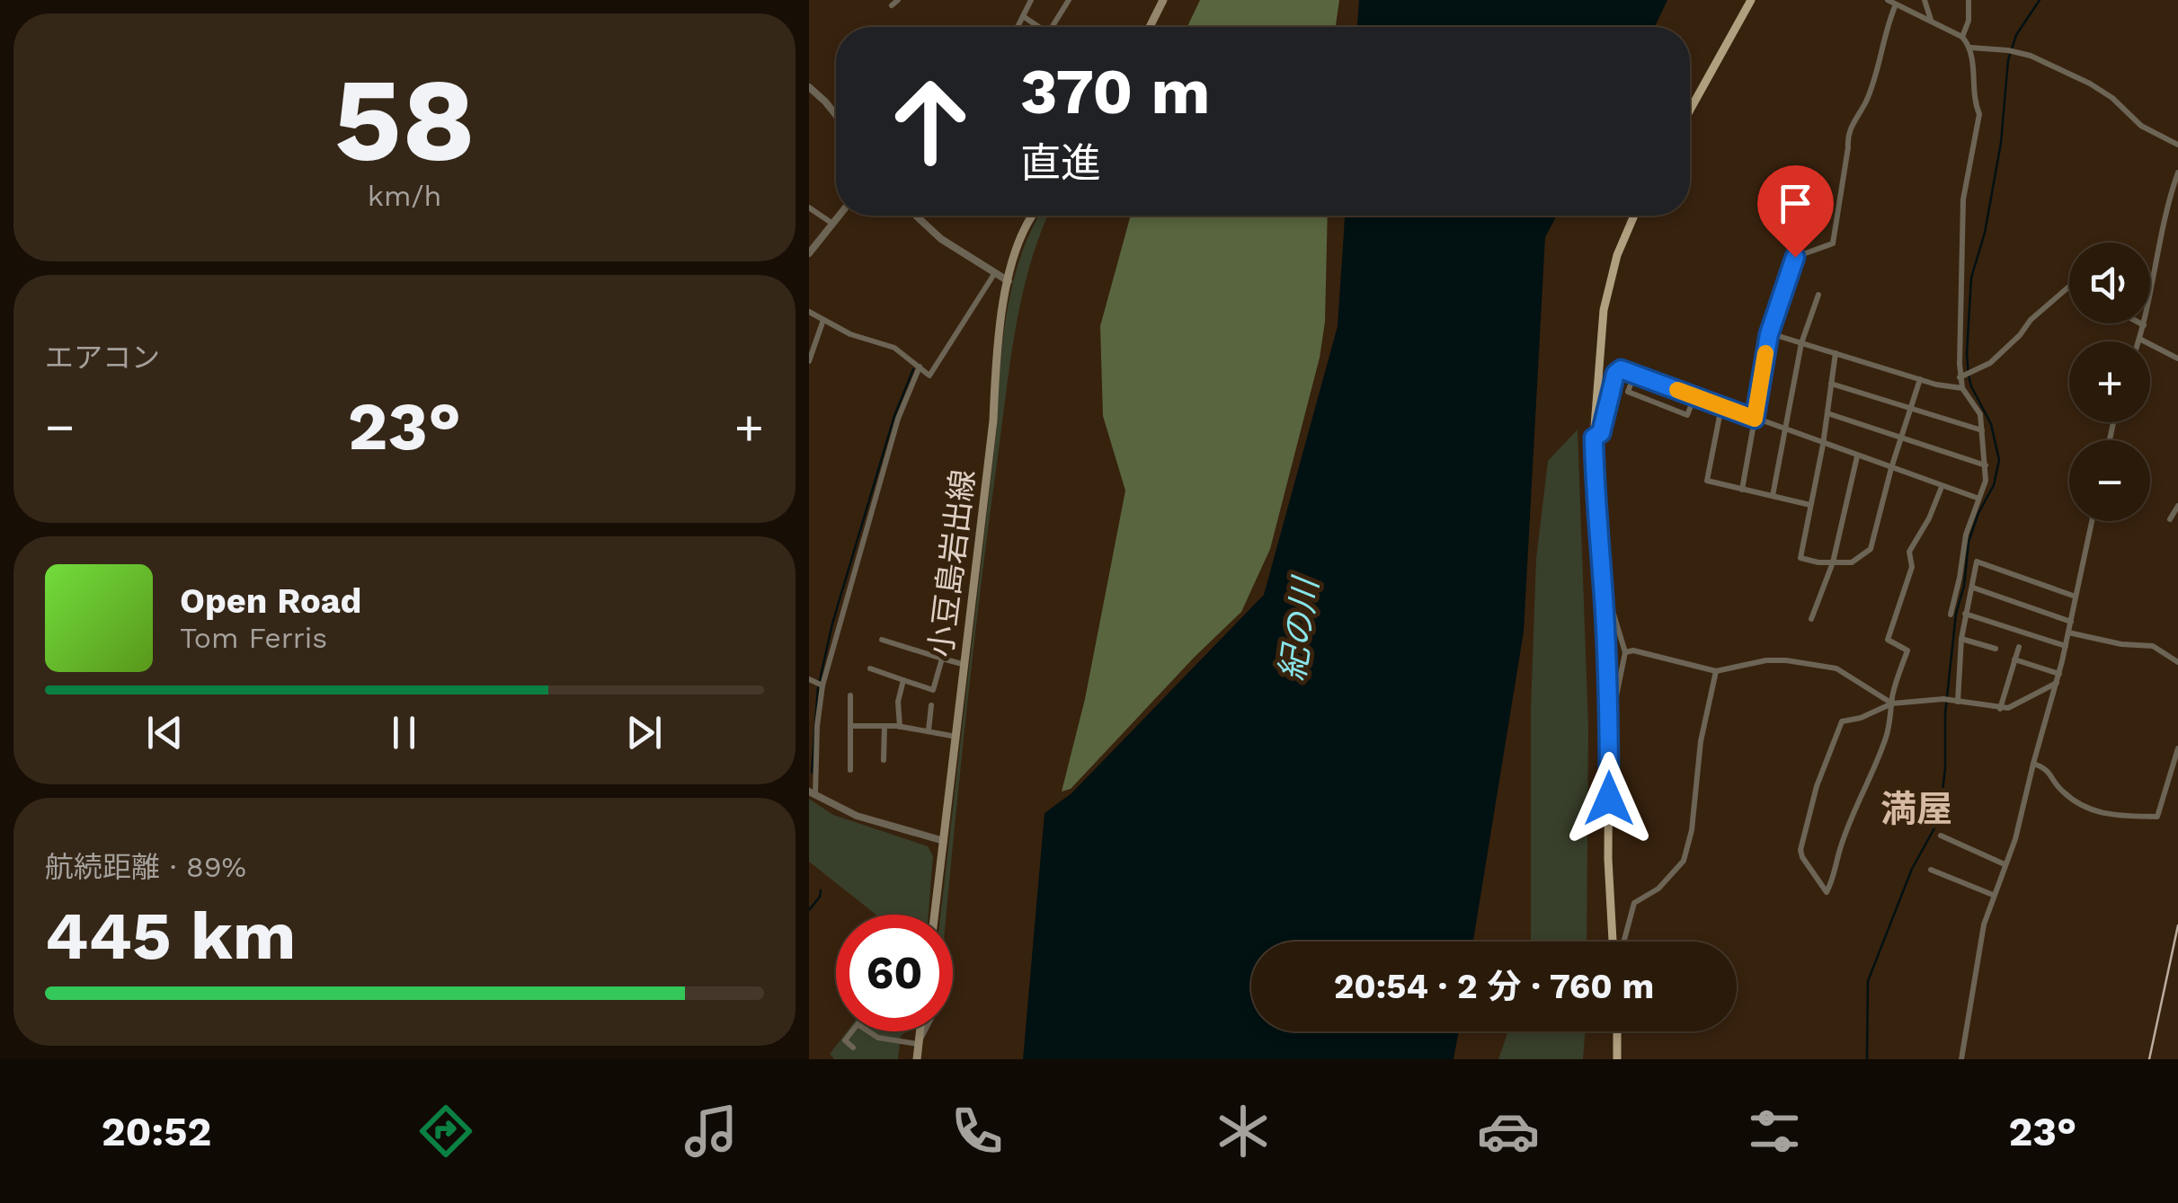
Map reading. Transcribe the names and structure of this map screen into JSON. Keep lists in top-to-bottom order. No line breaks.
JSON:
{"streets":{"main road":["小豆島岩出線"]},"districts":["満屋"],"water":["紀の川"],"page":{"tile":[["58","km/h"],"エアコン",["航続距離 · 89%","445 km"]],"turn":["370 m","直進"],"map_buttons":["+","−"],"heat":["−","23°","+"],"song":["Open Road","Tom Ferris"],"limit":"60","trip":"20:54 · 2 分 · 760 m","tabs":["20:52","23°"]}}
